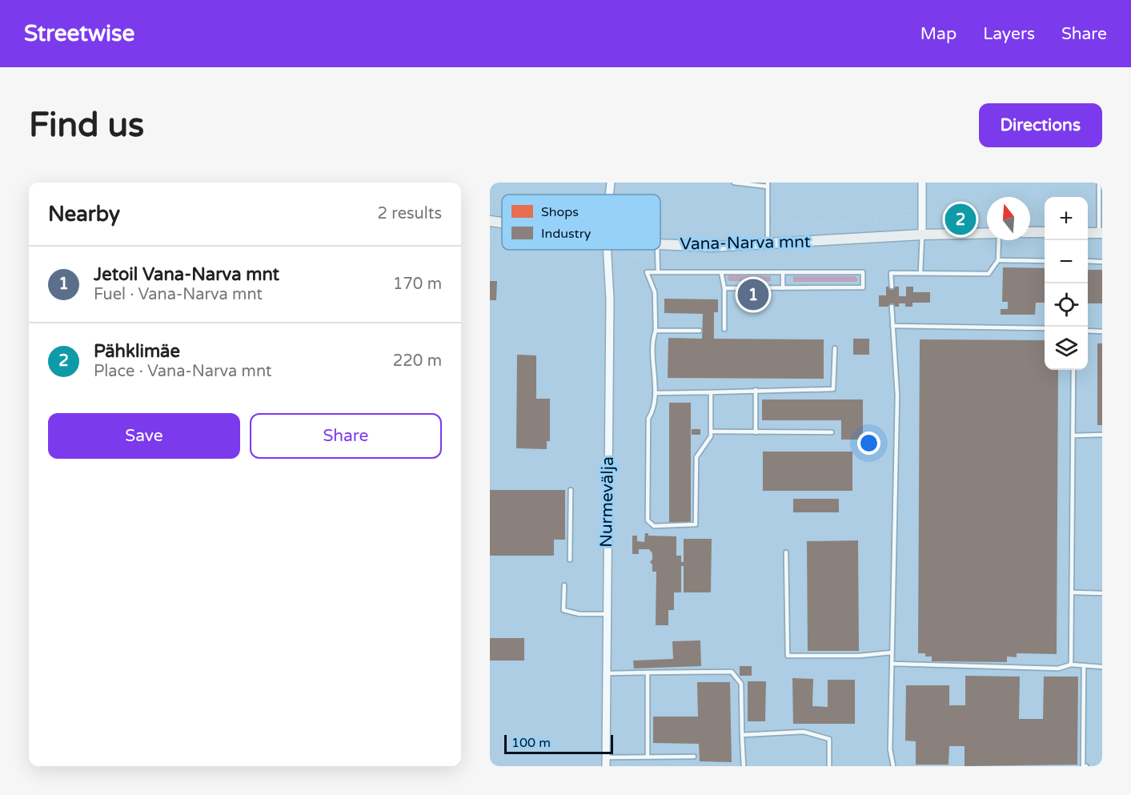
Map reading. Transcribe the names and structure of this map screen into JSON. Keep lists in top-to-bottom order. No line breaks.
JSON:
{"streets":{"main road":["Vana-Narva mnt"],"street":["Nurmevälja"]},"legend":["Shops","Industry"],"scale_bar":"100 m","north":"top","page":{"header":"Streetwise","nav":["Map","Layers","Share"],"buttons":["Directions",["Save","Share"]],"title":"Find us","heading":["Nearby","2 results"],"map_buttons":["+","−"],"pins":["2","1"],"list":[{"mark":"1","name":"Jetoil Vana-Narva mnt","note":"Fuel · Vana-Narva mnt","value":"170 m"},{"mark":"2","name":"Pähklimäe","note":"Place · Vana-Narva mnt","value":"220 m"}],"scale":"100 m"}}
